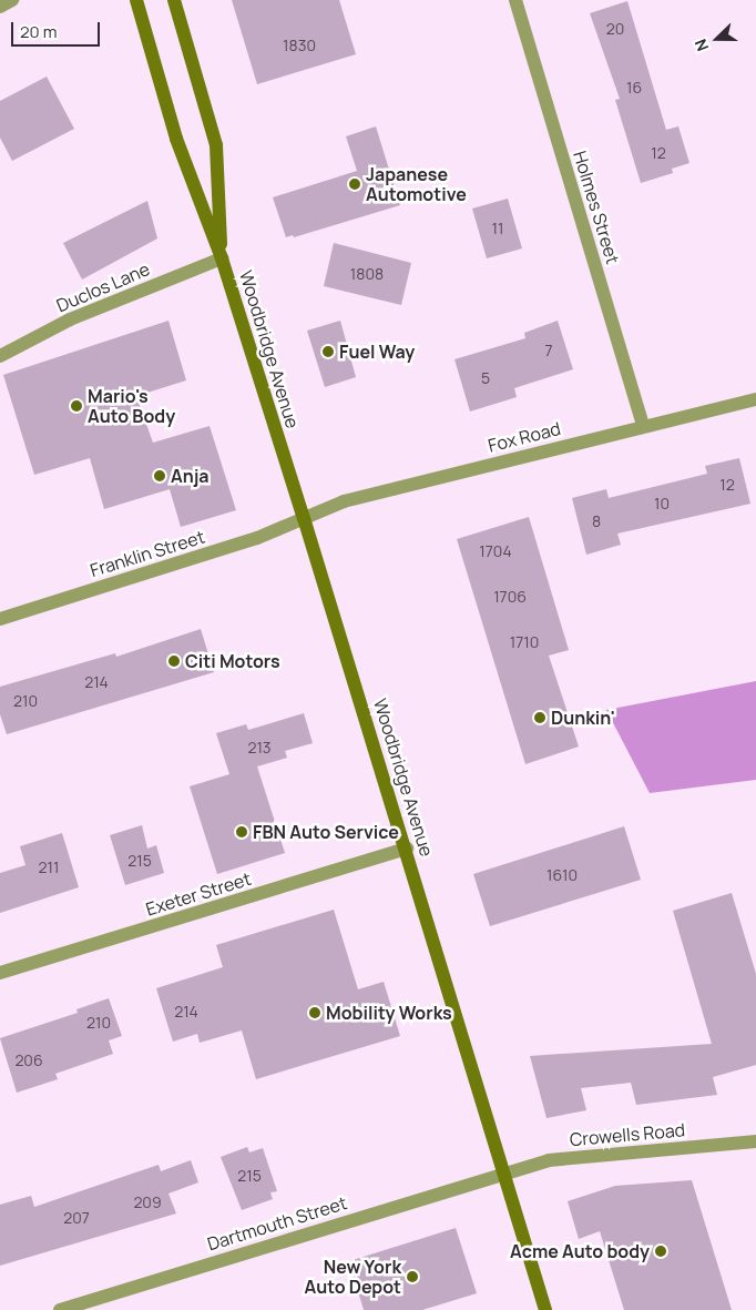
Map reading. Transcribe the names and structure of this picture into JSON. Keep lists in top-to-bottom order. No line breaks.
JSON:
{"streets":{"main road":["Woodbridge Avenue"],"street":["Holmes Street","Duclos Lane","Fox Road","Franklin Street","Exeter Street","Crowells Road","Dartmouth Street"]},"crossings":[["Holmes Street","Fox Road"],["Duclos Lane","Woodbridge Avenue"],["Woodbridge Avenue","Fox Road"],["Woodbridge Avenue","Franklin Street"],["Woodbridge Avenue","Exeter Street"],["Woodbridge Avenue","Crowells Road"],["Woodbridge Avenue","Dartmouth Street"],["Fox Road","Franklin Street"],["Crowells Road","Dartmouth Street"]],"places":["Japanese Automotive","Fuel Way","Mario's Auto Body","Anja","Citi Motors","Dunkin'","FBN Auto Service","Mobility Works","Acme Auto body","New York Auto Depot"],"house_numbers":["20","1830","16","12","11","1808","7","5","12","10","8","1704","1706","1710","214","210","213","215","211","1610","214","210","206","215","209","207"],"scale_bar":"20 m","north":"left"}
